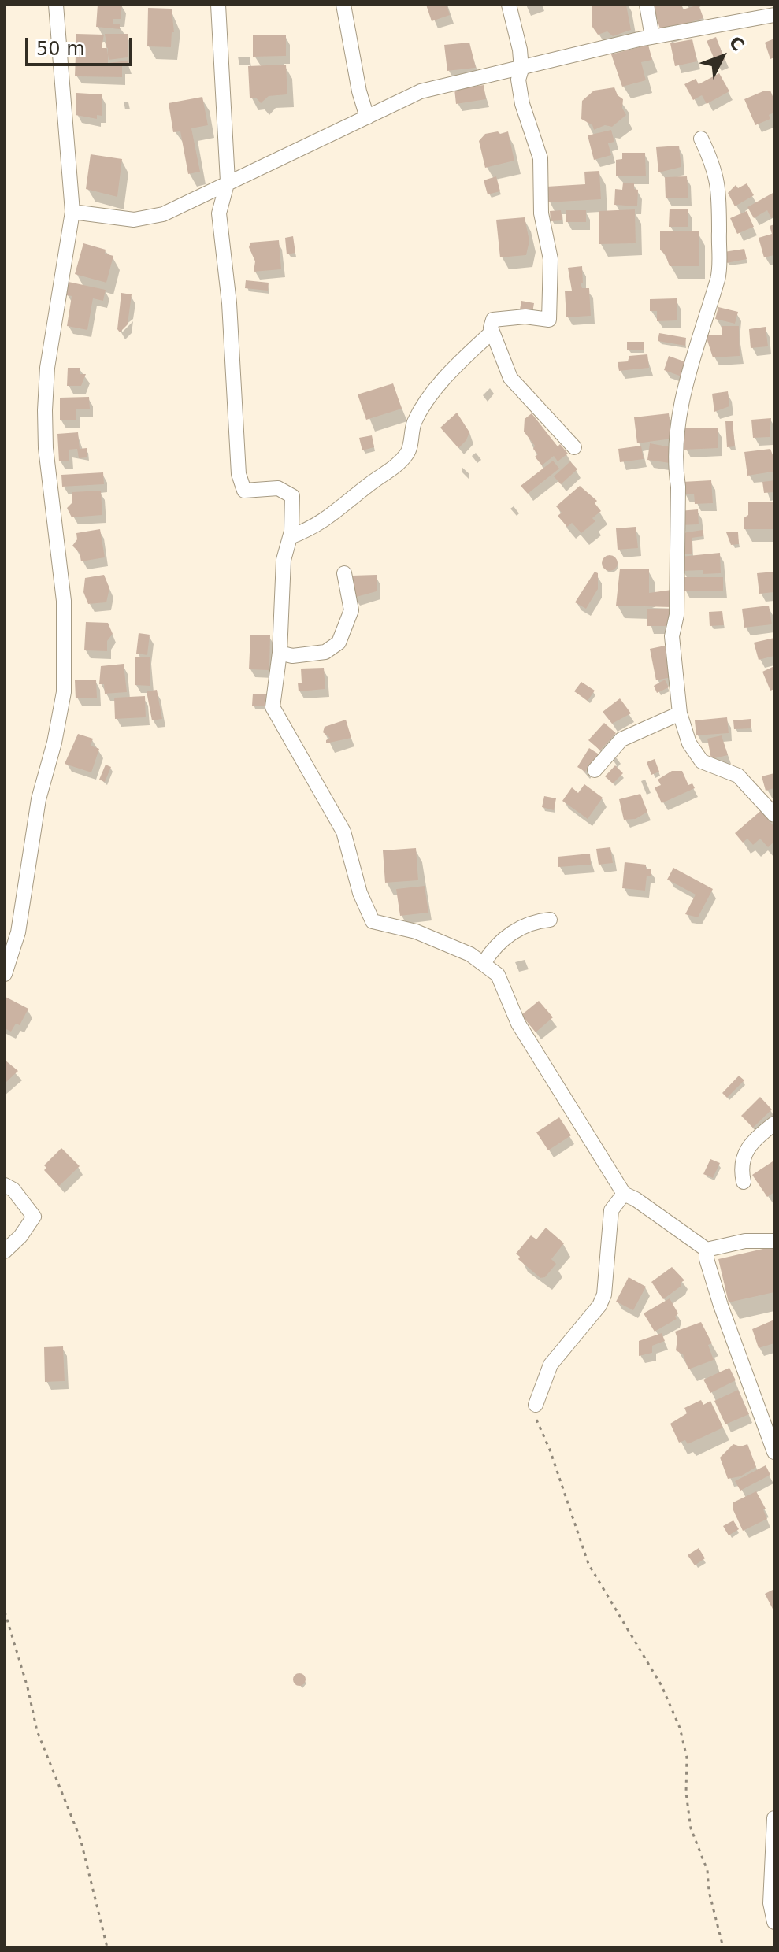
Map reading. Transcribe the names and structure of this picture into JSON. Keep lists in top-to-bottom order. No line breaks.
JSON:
{"scale_bar":"50 m","north":"top right"}
